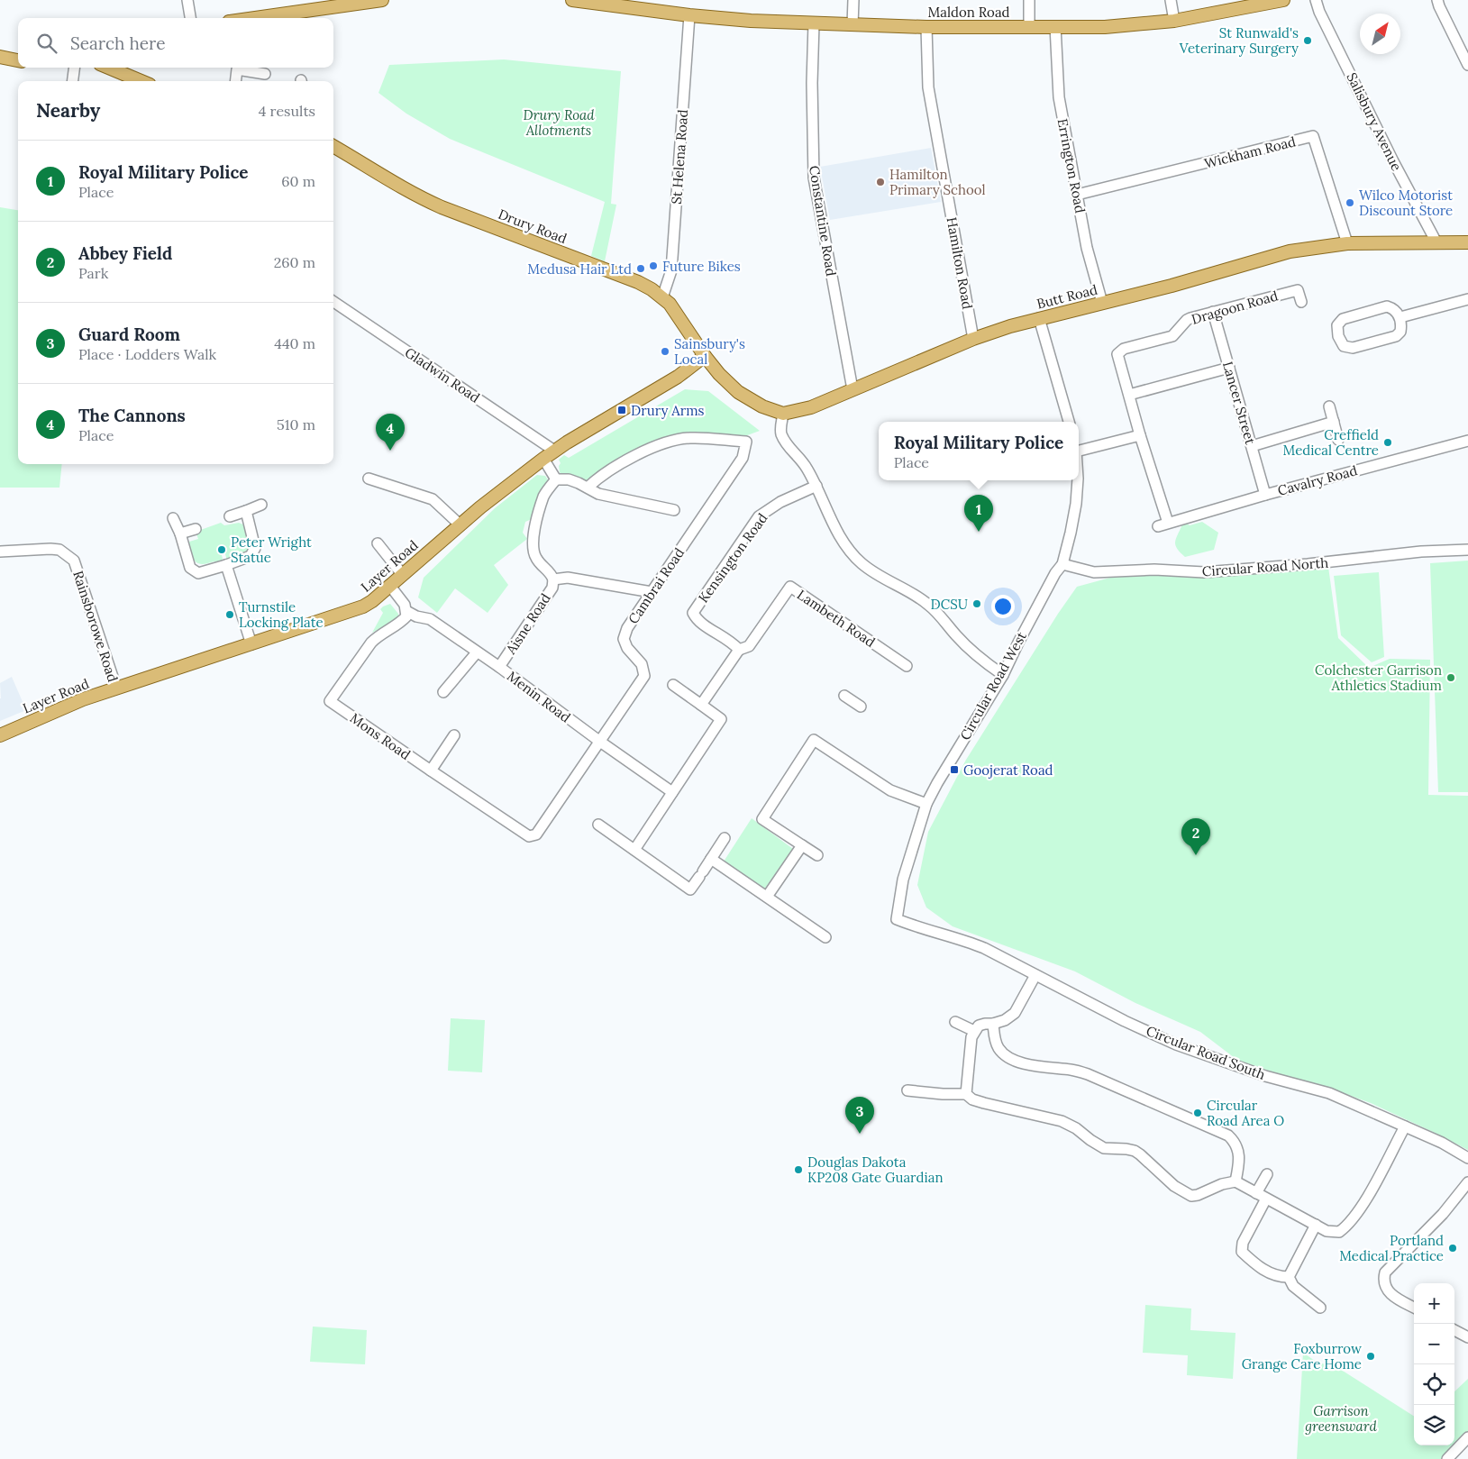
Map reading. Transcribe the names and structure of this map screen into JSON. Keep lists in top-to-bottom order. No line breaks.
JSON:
{"streets":{"main road":["Maldon Road","Drury Road","Butt Road","Layer Road"],"street":["Salisbury Avenue","Wickham Road","St Helena Road","Errington Road","Constantine Road","Hamilton Road","Dragoon Road","Gladwin Road","Lancer Street","Cavalry Road","Kensington Road","Circular Road North","Cambrai Road","Lambeth Road","Aisne Road","Rainsborowe Road","Circular Road West","Menin Road","Mons Road","Circular Road South"]},"crossings":[["Maldon Road","St Helena Road"],["Maldon Road","Errington Road"],["Maldon Road","Constantine Road"],["Maldon Road","Hamilton Road"],["Salisbury Avenue","Butt Road"],["Wickham Road","Errington Road"],["Wickham Road","Butt Road"],["St Helena Road","Drury Road"],["Errington Road","Butt Road"],["Constantine Road","Butt Road"],["Drury Road","Layer Road"],["Hamilton Road","Butt Road"],["Dragoon Road","Lancer Street"],["Dragoon Road","Cavalry Road"],["Gladwin Road","Layer Road"],["Lancer Street","Cavalry Road"],["Kensington Road","Lambeth Road"],["Layer Road","Rainsborowe Road"],["Circular Road North","Circular Road West"],["Cambrai Road","Aisne Road"],["Cambrai Road","Menin Road"],["Cambrai Road","Mons Road"],["Aisne Road","Menin Road"],["Circular Road West","Circular Road South"],["Menin Road","Mons Road"]],"parks":["Drury Road Allotments","Garrison greensward"],"places":{"other":["St Runwald's Veterinary Surgery","Hamilton Primary School","Wilco Motorist Discount Store","Future Bikes","Medusa Hair Ltd","Sainsbury's Local","Creffield Medical Centre","Peter Wright Statue","DCSU","Turnstile Locking Plate","Colchester Garrison Athletics Stadium","Circular Road Area O","Douglas Dakota KP208 Gate Guardian","Portland Medical Practice","Foxburrow Grange Care Home"],"transit":["Drury Arms","Goojerat Road"]},"north":"top right","page":{"search":"Search here","heading":["Nearby","4 results"],"list":[{"mark":"1","name":"Royal Military Police","note":"Place","value":"60 m"},{"mark":"2","name":"Abbey Field","note":"Park","value":"260 m"},{"mark":"3","name":"Guard Room","note":"Place · Lodders Walk","value":"440 m"},{"mark":"4","name":"The Cannons","note":"Place","value":"510 m"}],"pins":["4","1","2","3"],"popup":["Royal Military Police","Place"],"map_buttons":["+","−"]}}
